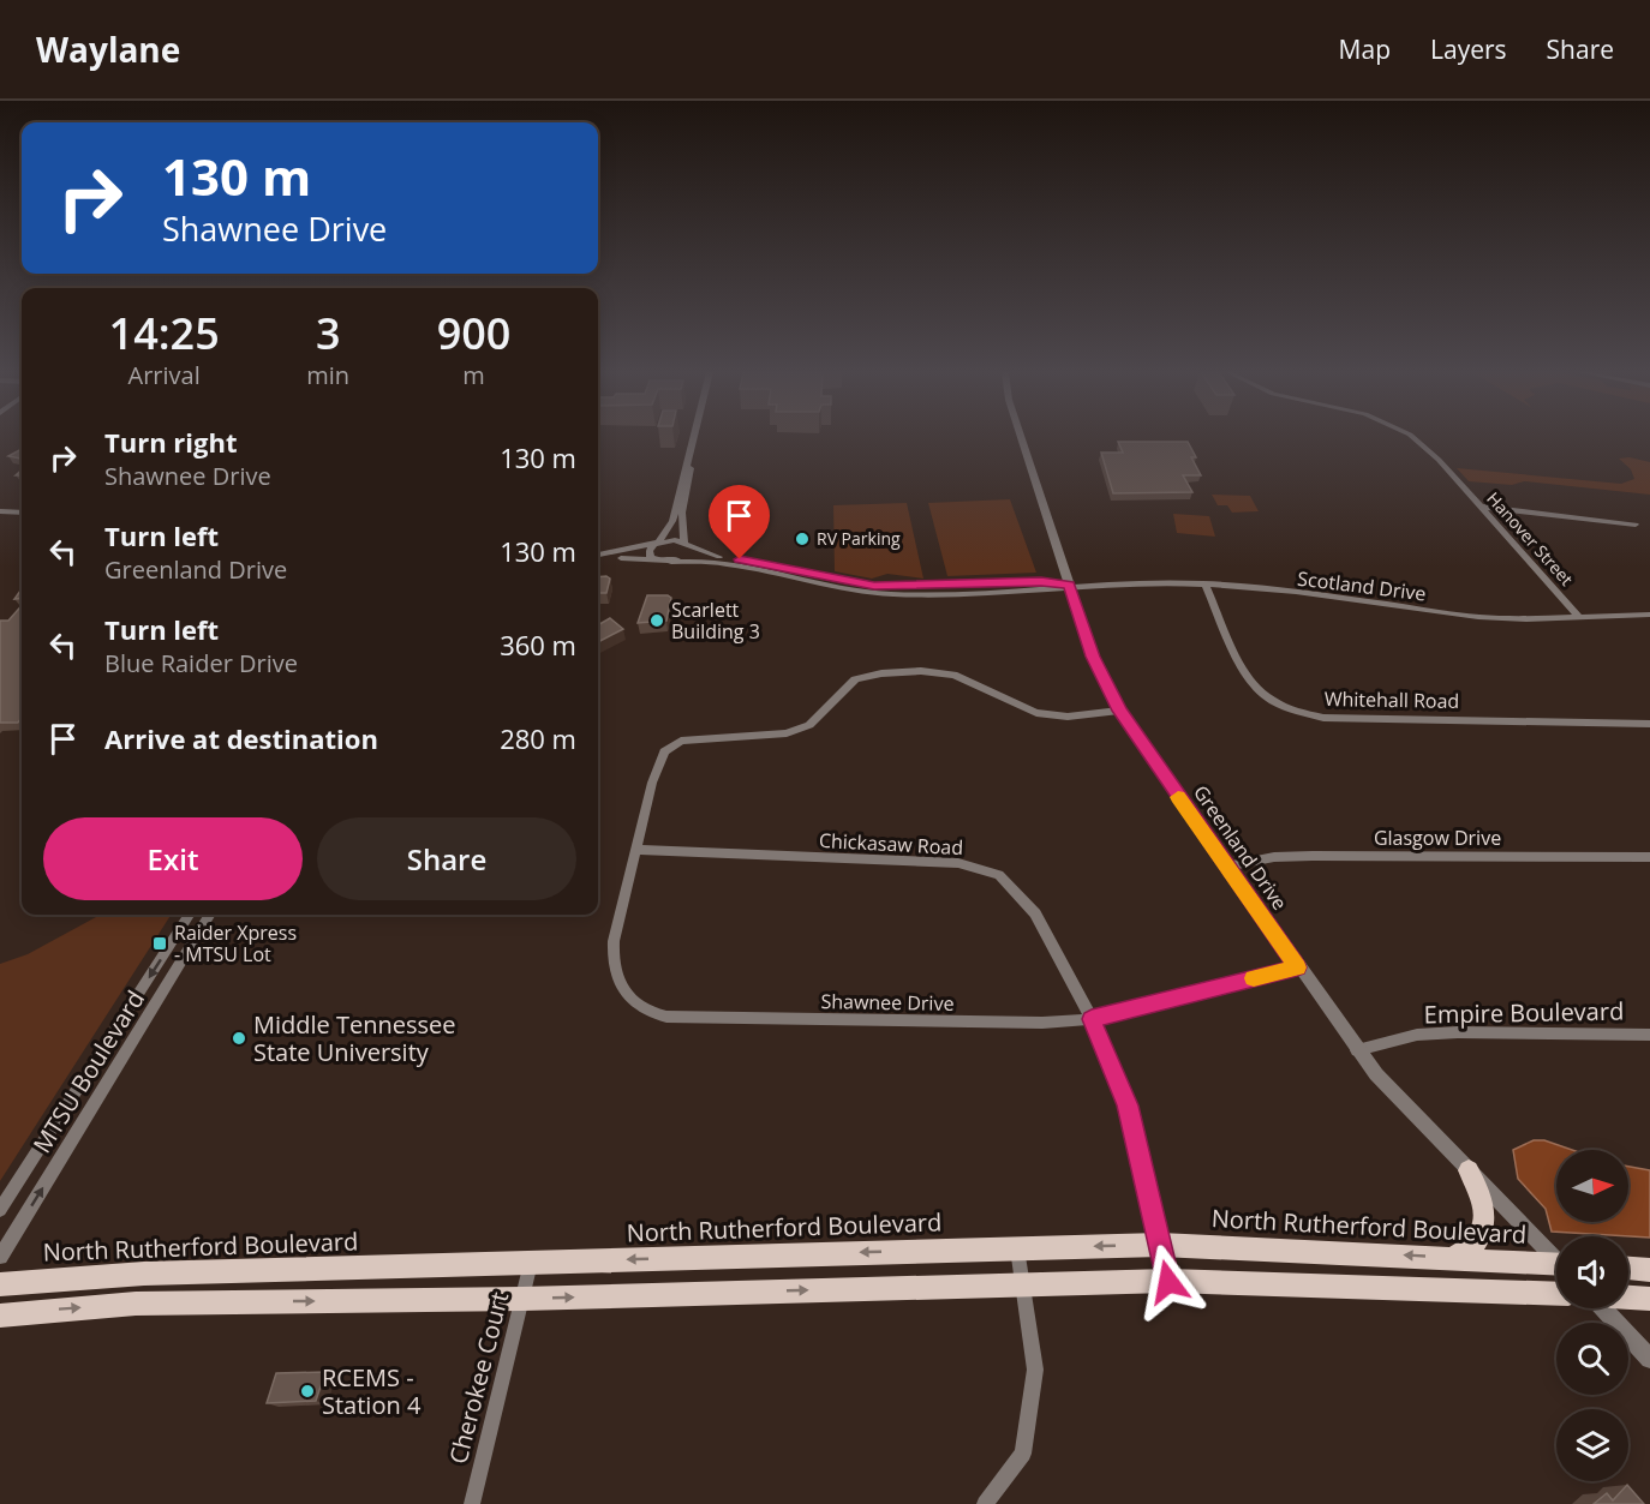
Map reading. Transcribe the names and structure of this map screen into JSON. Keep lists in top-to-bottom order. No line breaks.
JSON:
{"streets":{"main road":["North Rutherford Boulevard"],"street":["Hanover Street","Scotland Drive","Whitehall Road","Glasgow Drive","Chickasaw Road","Greenland Drive","Shawnee Drive","Empire Boulevard","MTSU Boulevard","Cherokee Court"]},"crossings":[["Hanover Street","Scotland Drive"],["Scotland Drive","Whitehall Road"],["Scotland Drive","Greenland Drive"],["Glasgow Drive","Greenland Drive"],["Chickasaw Road","Shawnee Drive"],["Chickasaw Road","North Rutherford Boulevard"],["Greenland Drive","Shawnee Drive"],["Greenland Drive","Empire Boulevard"],["North Rutherford Boulevard","Cherokee Court"]],"places":{"other":["RV Parking","Scarlett Building 3","Middle Tennessee State University","RCEMS - Station 4"],"transit":["Raider Xpress - MTSU Lot"]},"north":"right","page":{"header":"Waylane","nav":["Map","Layers","Share"],"turn":["130 m","Shawnee Drive"],"eta":["14:25","Arrival","3","min","900","m"],"list":[{"name":"Turn right","note":"Shawnee Drive","value":"130 m"},{"name":"Turn left","note":"Greenland Drive","value":"130 m"},{"name":"Turn left","note":"Blue Raider Drive","value":"360 m"},{"name":"Arrive at destination","value":"280 m"}],"buttons":["Exit","Share"]}}
